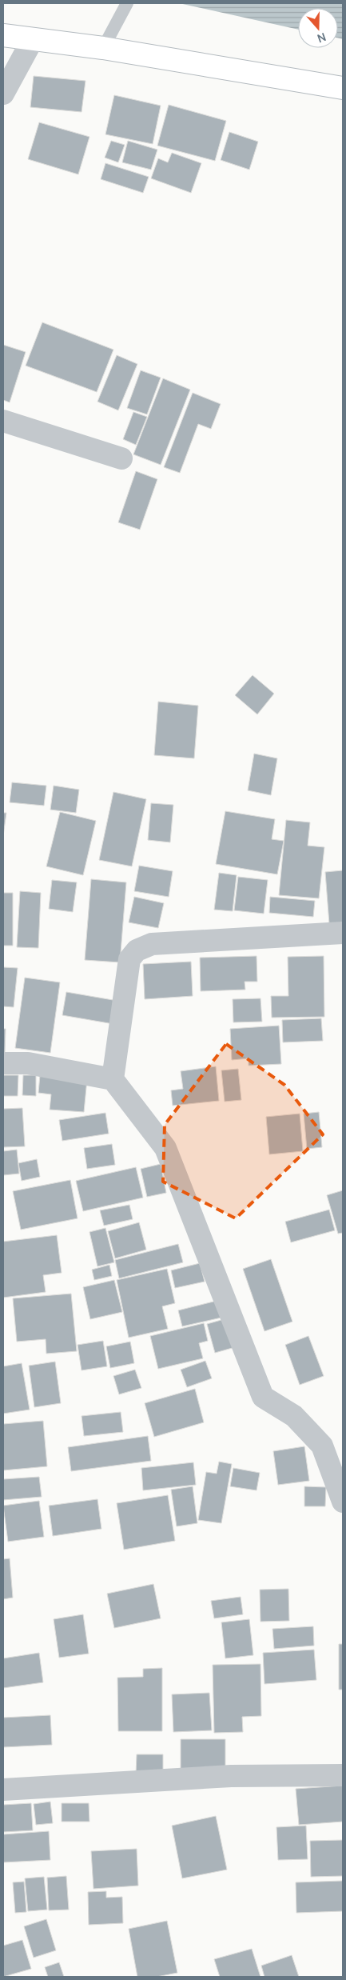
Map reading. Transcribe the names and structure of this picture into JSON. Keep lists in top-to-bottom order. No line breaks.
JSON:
{"north":"bottom"}
